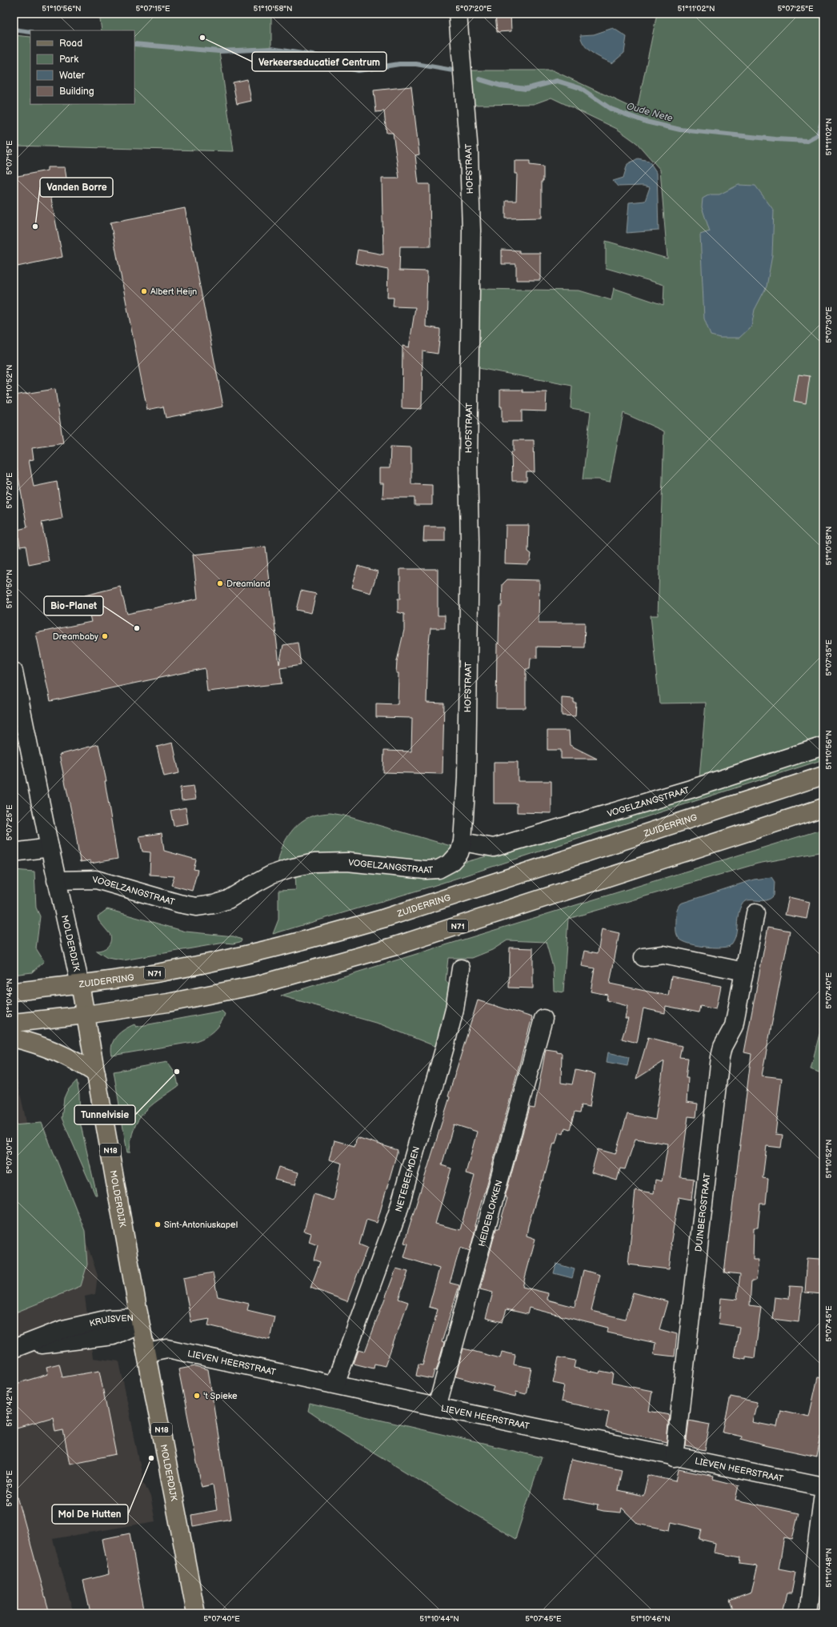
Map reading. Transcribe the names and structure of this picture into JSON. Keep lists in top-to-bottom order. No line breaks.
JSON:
{"streets":{"main road":["ZUIDERRING","N71","MOLDERDIJK","N18"],"street":["HOFSTRAAT","VOGELZANGSTRAAT","NETEBEEMDEN","DUINBERGSTRAAT","HEIDEBLOKKEN","KRUISVEN","LIEVEN HEERSTRAAT"]},"crossings":[["HOFSTRAAT","VOGELZANGSTRAAT"],["VOGELZANGSTRAAT","MOLDERDIJK"],["ZUIDERRING","MOLDERDIJK"],["N71","MOLDERDIJK"],["MOLDERDIJK","KRUISVEN"],["MOLDERDIJK","LIEVEN HEERSTRAAT"],["NETEBEEMDEN","LIEVEN HEERSTRAAT"],["DUINBERGSTRAAT","LIEVEN HEERSTRAAT"],["HEIDEBLOKKEN","LIEVEN HEERSTRAAT"]],"water":["Oude Nete"],"places":["Verkeerseducatief Centrum","Vanden Borre","Albert Heijn","Dreamland","Bio-Planet","Dreambaby","Tunnelvisie","Sint-Antoniuskapel","'t Spieke","Mol De Hutten"],"legend":["Road","Park","Water","Building"],"coordinates":["51°10'56\"N","5°07'15\"E","51°10'58\"N","5°07'20\"E","51°11'02\"N","5°07'25\"E","5°07'30\"E","51°10'52\"N","51°10'50\"N","5°07'35\"E","5°07'40\"E","51°10'46\"N","5°07'45\"E","51°10'42\"N","51°10'48\"N","51°10'44\"N"]}
